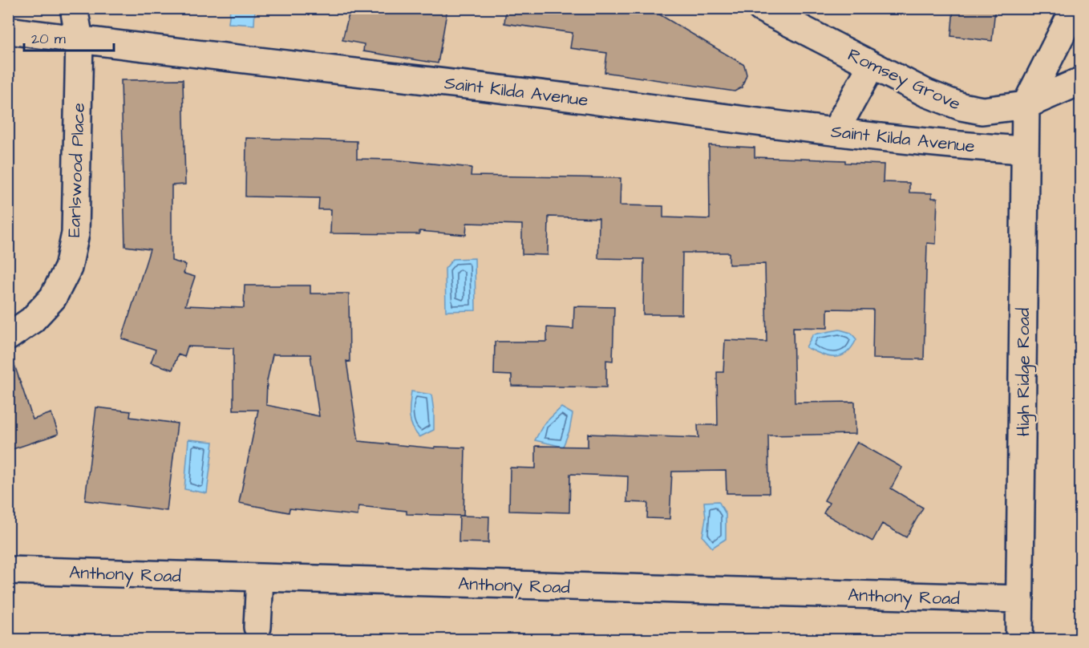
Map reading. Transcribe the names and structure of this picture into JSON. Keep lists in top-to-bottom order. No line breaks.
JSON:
{"streets":{"street":["Romsey Grove","Saint Kilda Avenue","Earlswood Place","High Ridge Road","Anthony Road"]},"crossings":[["Romsey Grove","High Ridge Road"],["Saint Kilda Avenue","Earlswood Place"],["Saint Kilda Avenue","High Ridge Road"],["High Ridge Road","Anthony Road"]],"scale_bar":"20 m"}
